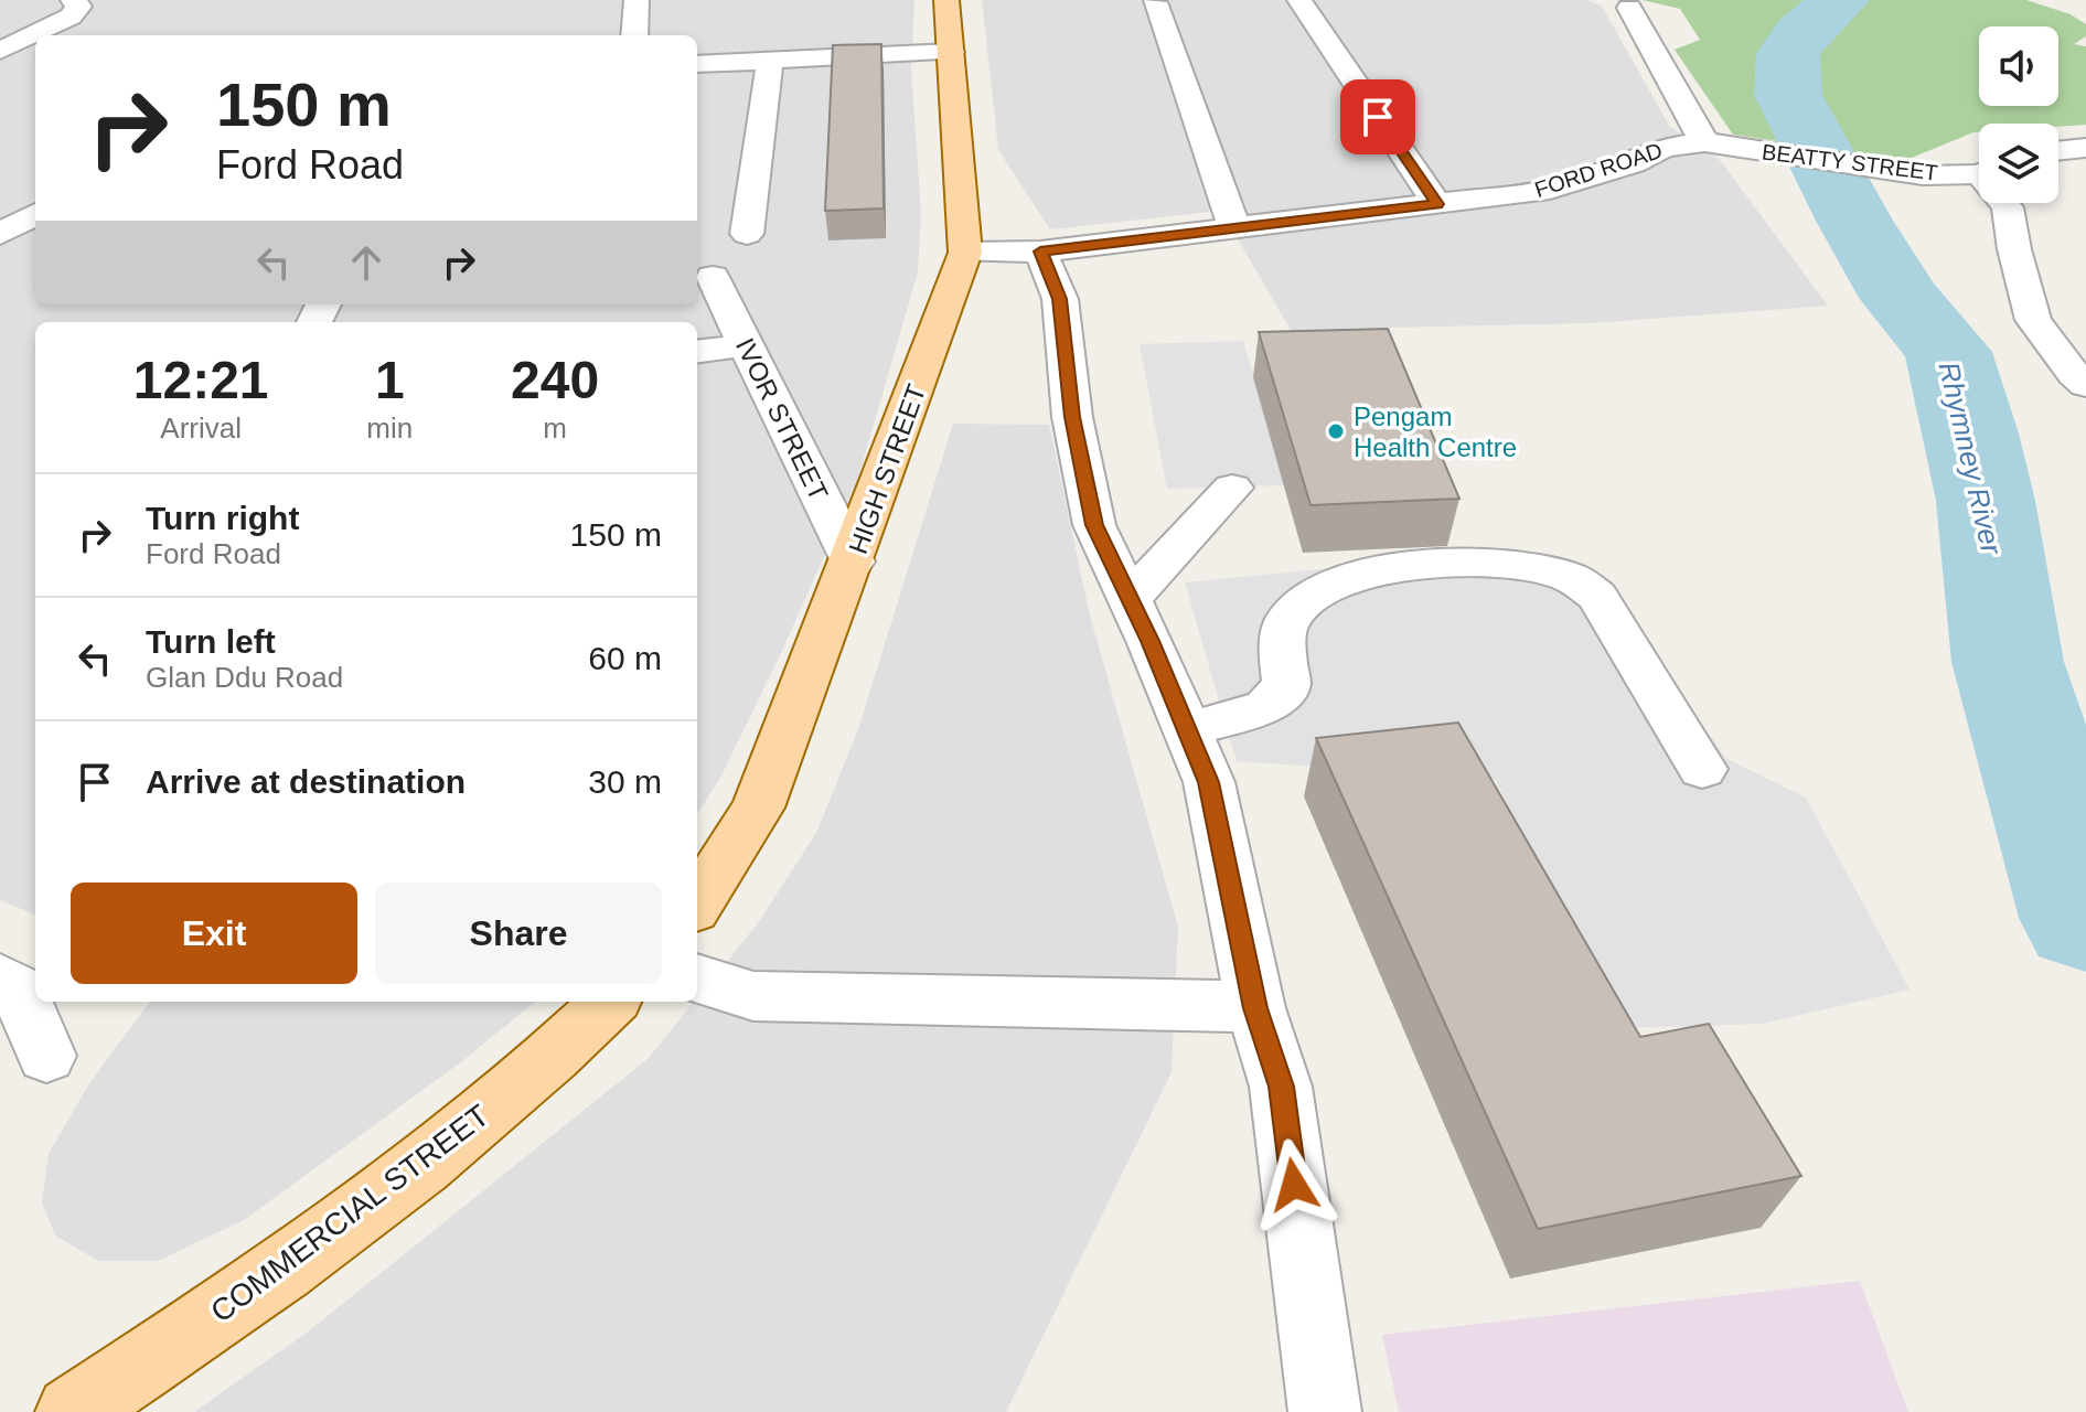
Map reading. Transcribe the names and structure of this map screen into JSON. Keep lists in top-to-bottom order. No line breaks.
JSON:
{"streets":{"main road":["HIGH STREET","COMMERCIAL STREET"],"street":["BEATTY STREET","FORD ROAD","IVOR STREET"]},"crossings":[["BEATTY STREET","FORD ROAD"],["FORD ROAD","HIGH STREET"],["IVOR STREET","HIGH STREET"]],"water":["Rhymney River"],"places":["Pengam Health Centre"],"page":{"turn":["150 m","Ford Road"],"eta":["12:21","Arrival","1","min","240","m"],"list":[{"name":"Turn right","note":"Ford Road","value":"150 m"},{"name":"Turn left","note":"Glan Ddu Road","value":"60 m"},{"name":"Arrive at destination","value":"30 m"}],"buttons":["Exit","Share"]}}
